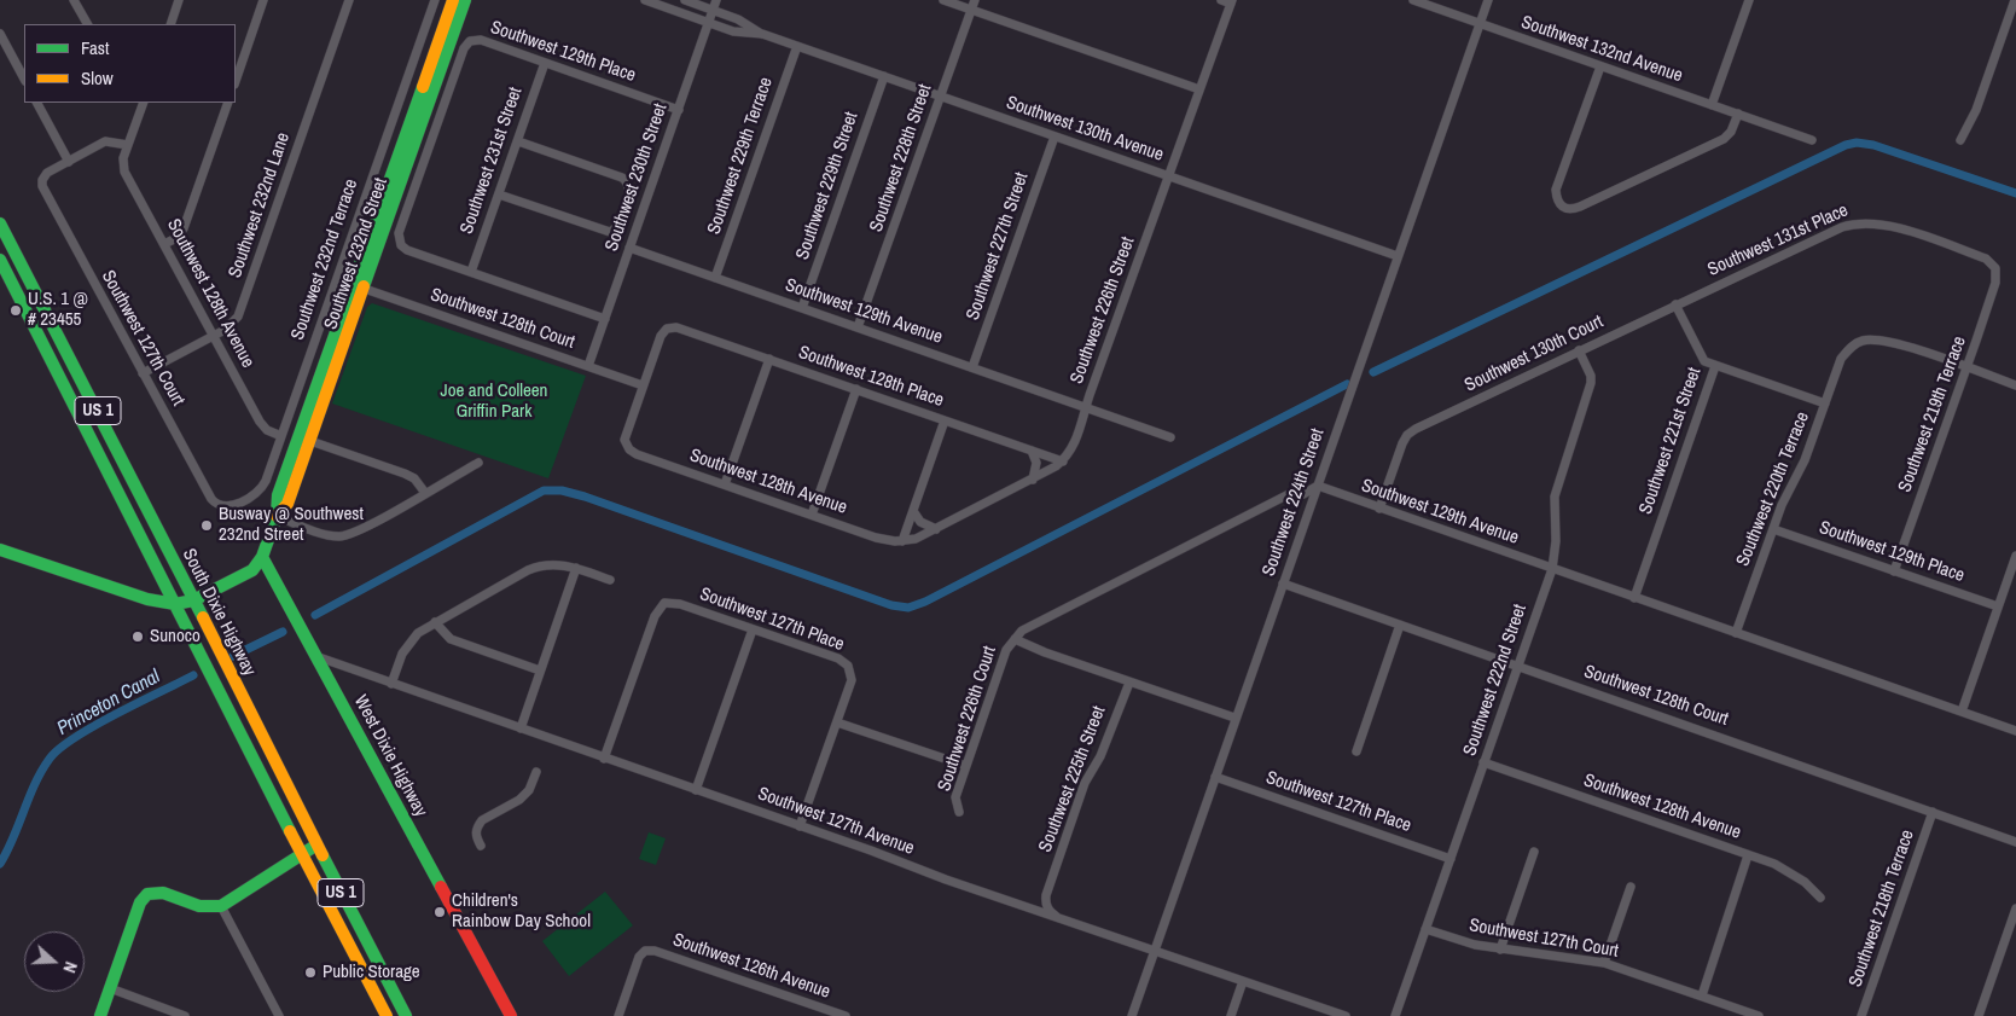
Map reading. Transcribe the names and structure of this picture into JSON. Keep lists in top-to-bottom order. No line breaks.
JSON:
{"streets":{"main road":["Southwest 232nd Street","US 1","South Dixie Highway","West Dixie Highway"],"street":["Southwest 132nd Avenue","Southwest 129th Place","Southwest 130th Avenue","Southwest 229th Terrace","Southwest 228th Street","Southwest 231st Street","Southwest 230th Street","Southwest 229th Street","Southwest 232nd Lane","Southwest 131st Place","Southwest 227th Street","Southwest 232nd Terrace","Southwest 128th Avenue","Southwest 226th Street","Southwest 129th Avenue","Southwest 128th Court","Southwest 127th Court","Southwest 130th Court","Southwest 128th Place","Southwest 219th Terrace","Southwest 221st Street","Southwest 220th Terrace","Southwest 224th Street","Southwest 127th Place","Southwest 222nd Street","Southwest 226th Court","Southwest 225th Street","Southwest 127th Avenue","Southwest 218th Terrace","Southwest 126th Avenue"]},"crossings":[["Southwest 132nd Avenue","Southwest 224th Street"],["Southwest 129th Place","Southwest 231st Street"],["Southwest 129th Place","Southwest 230th Street"],["Southwest 129th Place","Southwest 219th Terrace"],["Southwest 129th Place","Southwest 220th Terrace"],["Southwest 130th Avenue","Southwest 229th Terrace"],["Southwest 130th Avenue","Southwest 228th Street"],["Southwest 130th Avenue","Southwest 230th Street"],["Southwest 130th Avenue","Southwest 229th Street"],["Southwest 130th Avenue","Southwest 227th Street"],["Southwest 130th Avenue","Southwest 226th Street"],["Southwest 130th Avenue","Southwest 224th Street"],["Southwest 229th Terrace","Southwest 129th Avenue"],["Southwest 228th Street","Southwest 129th Avenue"],["Southwest 230th Street","Southwest 129th Avenue"],["Southwest 230th Street","Southwest 128th Court"],["Southwest 229th Street","Southwest 129th Avenue"],["Southwest 232nd Lane","Southwest 128th Avenue"],["Southwest 232nd Lane","Southwest 127th Court"],["Southwest 131st Place","Southwest 130th Court"],["Southwest 131st Place","Southwest 219th Terrace"],["Southwest 131st Place","Southwest 221st Street"],["Southwest 227th Street","Southwest 129th Avenue"],["Southwest 232nd Street","Southwest 128th Court"],["Southwest 232nd Street","South Dixie Highway"],["Southwest 232nd Street","West Dixie Highway"],["Southwest 232nd Terrace","Southwest 128th Avenue"],["Southwest 232nd Terrace","Southwest 127th Court"],["Southwest 128th Avenue","Southwest 226th Street"],["Southwest 128th Avenue","Southwest 128th Court"],["Southwest 128th Avenue","Southwest 128th Place"],["Southwest 128th Avenue","Southwest 222nd Street"],["Southwest 226th Street","Southwest 129th Avenue"],["Southwest 226th Street","Southwest 128th Place"],["Southwest 129th Avenue","Southwest 130th Court"],["Southwest 129th Avenue","Southwest 224th Street"],["Southwest 129th Avenue","Southwest 222nd Street"],["Southwest 128th Court","Southwest 128th Place"],["Southwest 128th Court","Southwest 224th Street"],["Southwest 128th Court","Southwest 222nd Street"],["Southwest 128th Court","Southwest 218th Terrace"],["Southwest 127th Court","Southwest 222nd Street"],["Southwest 130th Court","Southwest 221st Street"],["Southwest 130th Court","Southwest 222nd Street"],["Southwest 219th Terrace","Southwest 220th Terrace"],["Southwest 224th Street","Southwest 127th Place"],["Southwest 224th Street","Southwest 127th Avenue"],["Southwest 127th Place","Southwest 222nd Street"],["Southwest 127th Place","Southwest 127th Avenue"],["West Dixie Highway","Southwest 127th Avenue"],["Southwest 225th Street","Southwest 127th Avenue"]],"water":["Princeton Canal"],"parks":["Joe and Colleen Griffin Park"],"places":["U.S. 1 @ # 23455","Busway @ Southwest 232nd Street","Sunoco","Children's Rainbow Day School","Public Storage"],"legend":["Fast","Slow"],"north":"right"}
